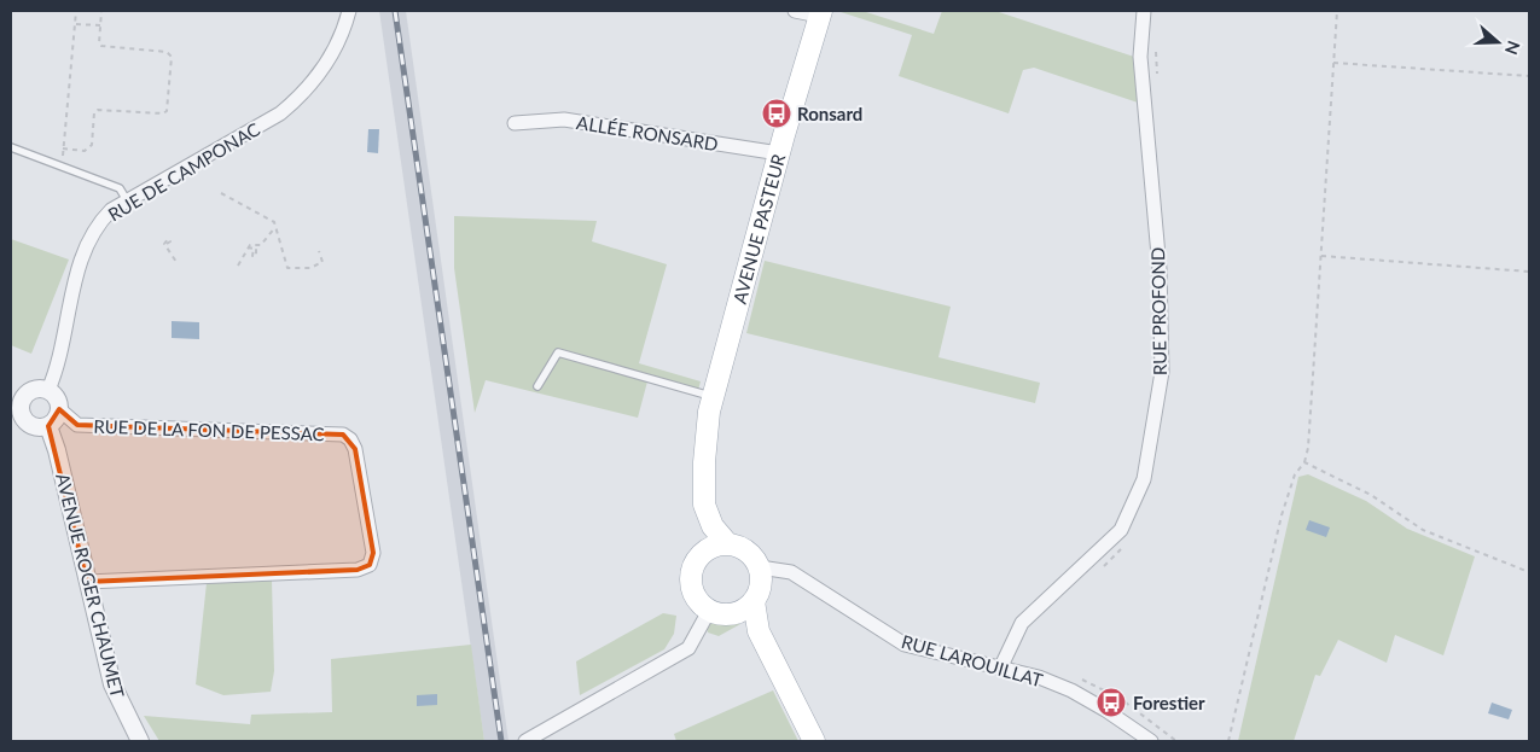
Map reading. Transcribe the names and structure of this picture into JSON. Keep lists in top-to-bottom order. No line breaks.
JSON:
{"streets":{"main road":["AVENUE PASTEUR"],"street":["ALLÉE RONSARD","RUE DE CAMPONAC","RUE PROFOND","RUE DE LA FON DE PESSAC","AVENUE ROGER CHAUMET","RUE LAROUILLAT"]},"crossings":[["ALLÉE RONSARD","AVENUE PASTEUR"],["RUE DE CAMPONAC","RUE DE LA FON DE PESSAC"],["RUE DE CAMPONAC","AVENUE ROGER CHAUMET"],["AVENUE PASTEUR","RUE LAROUILLAT"],["RUE PROFOND","RUE LAROUILLAT"],["RUE DE LA FON DE PESSAC","AVENUE ROGER CHAUMET"]],"places":{"bus stop":["Ronsard","Forestier"]},"north":"right"}
